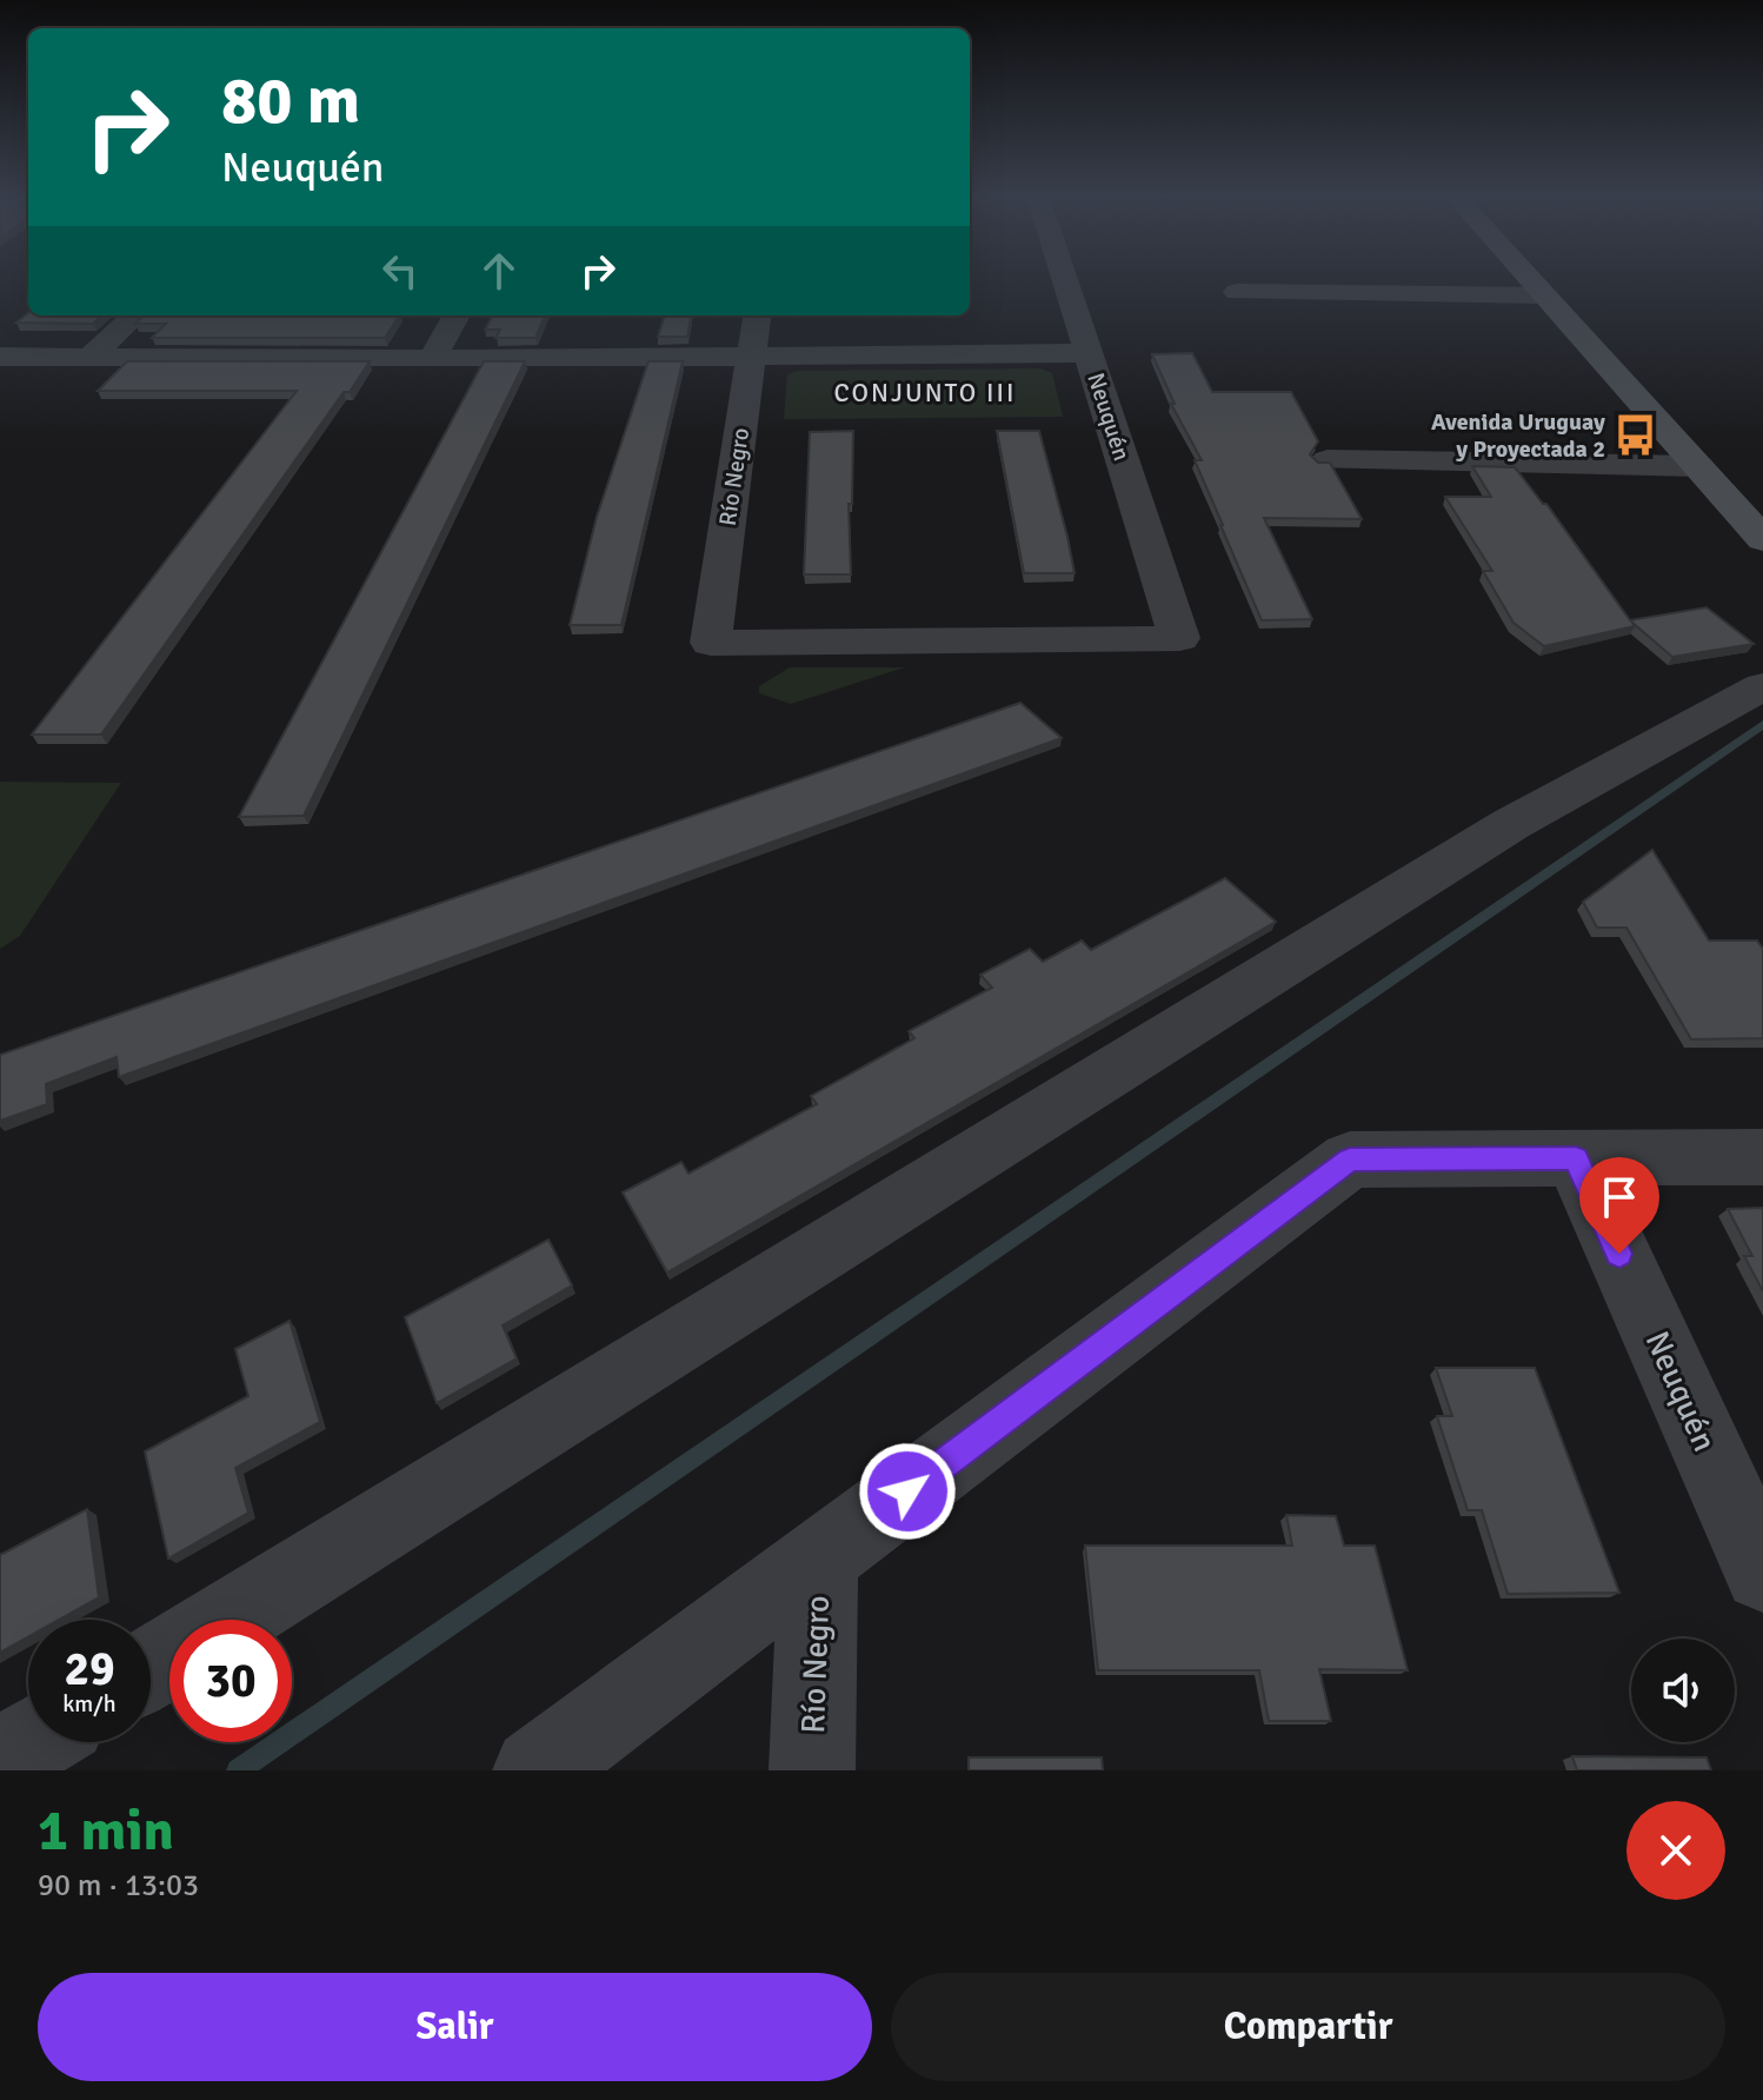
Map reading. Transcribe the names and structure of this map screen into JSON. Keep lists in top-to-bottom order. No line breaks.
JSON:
{"streets":{"street":["Neuquén","Río Negro"]},"crossings":[["Neuquén","Río Negro"]],"districts":["CONJUNTO III"],"places":{"bus stop":["Avenida Uruguay y Proyectada 2"]},"page":{"turn":["80 m","Neuquén"],"speed":"29 km/h","limit":"30","heading":["1 min","90 m · 13:03"],"buttons":["Salir","Compartir"]}}
